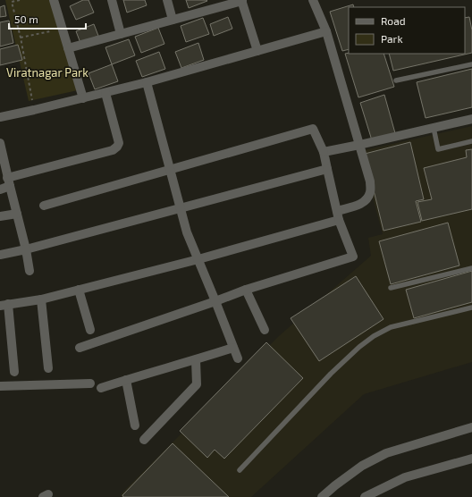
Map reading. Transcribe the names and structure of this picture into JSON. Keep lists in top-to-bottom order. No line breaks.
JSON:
{"parks":["Viratnagar Park"],"legend":["Road","Park"],"scale_bar":"50 m"}
